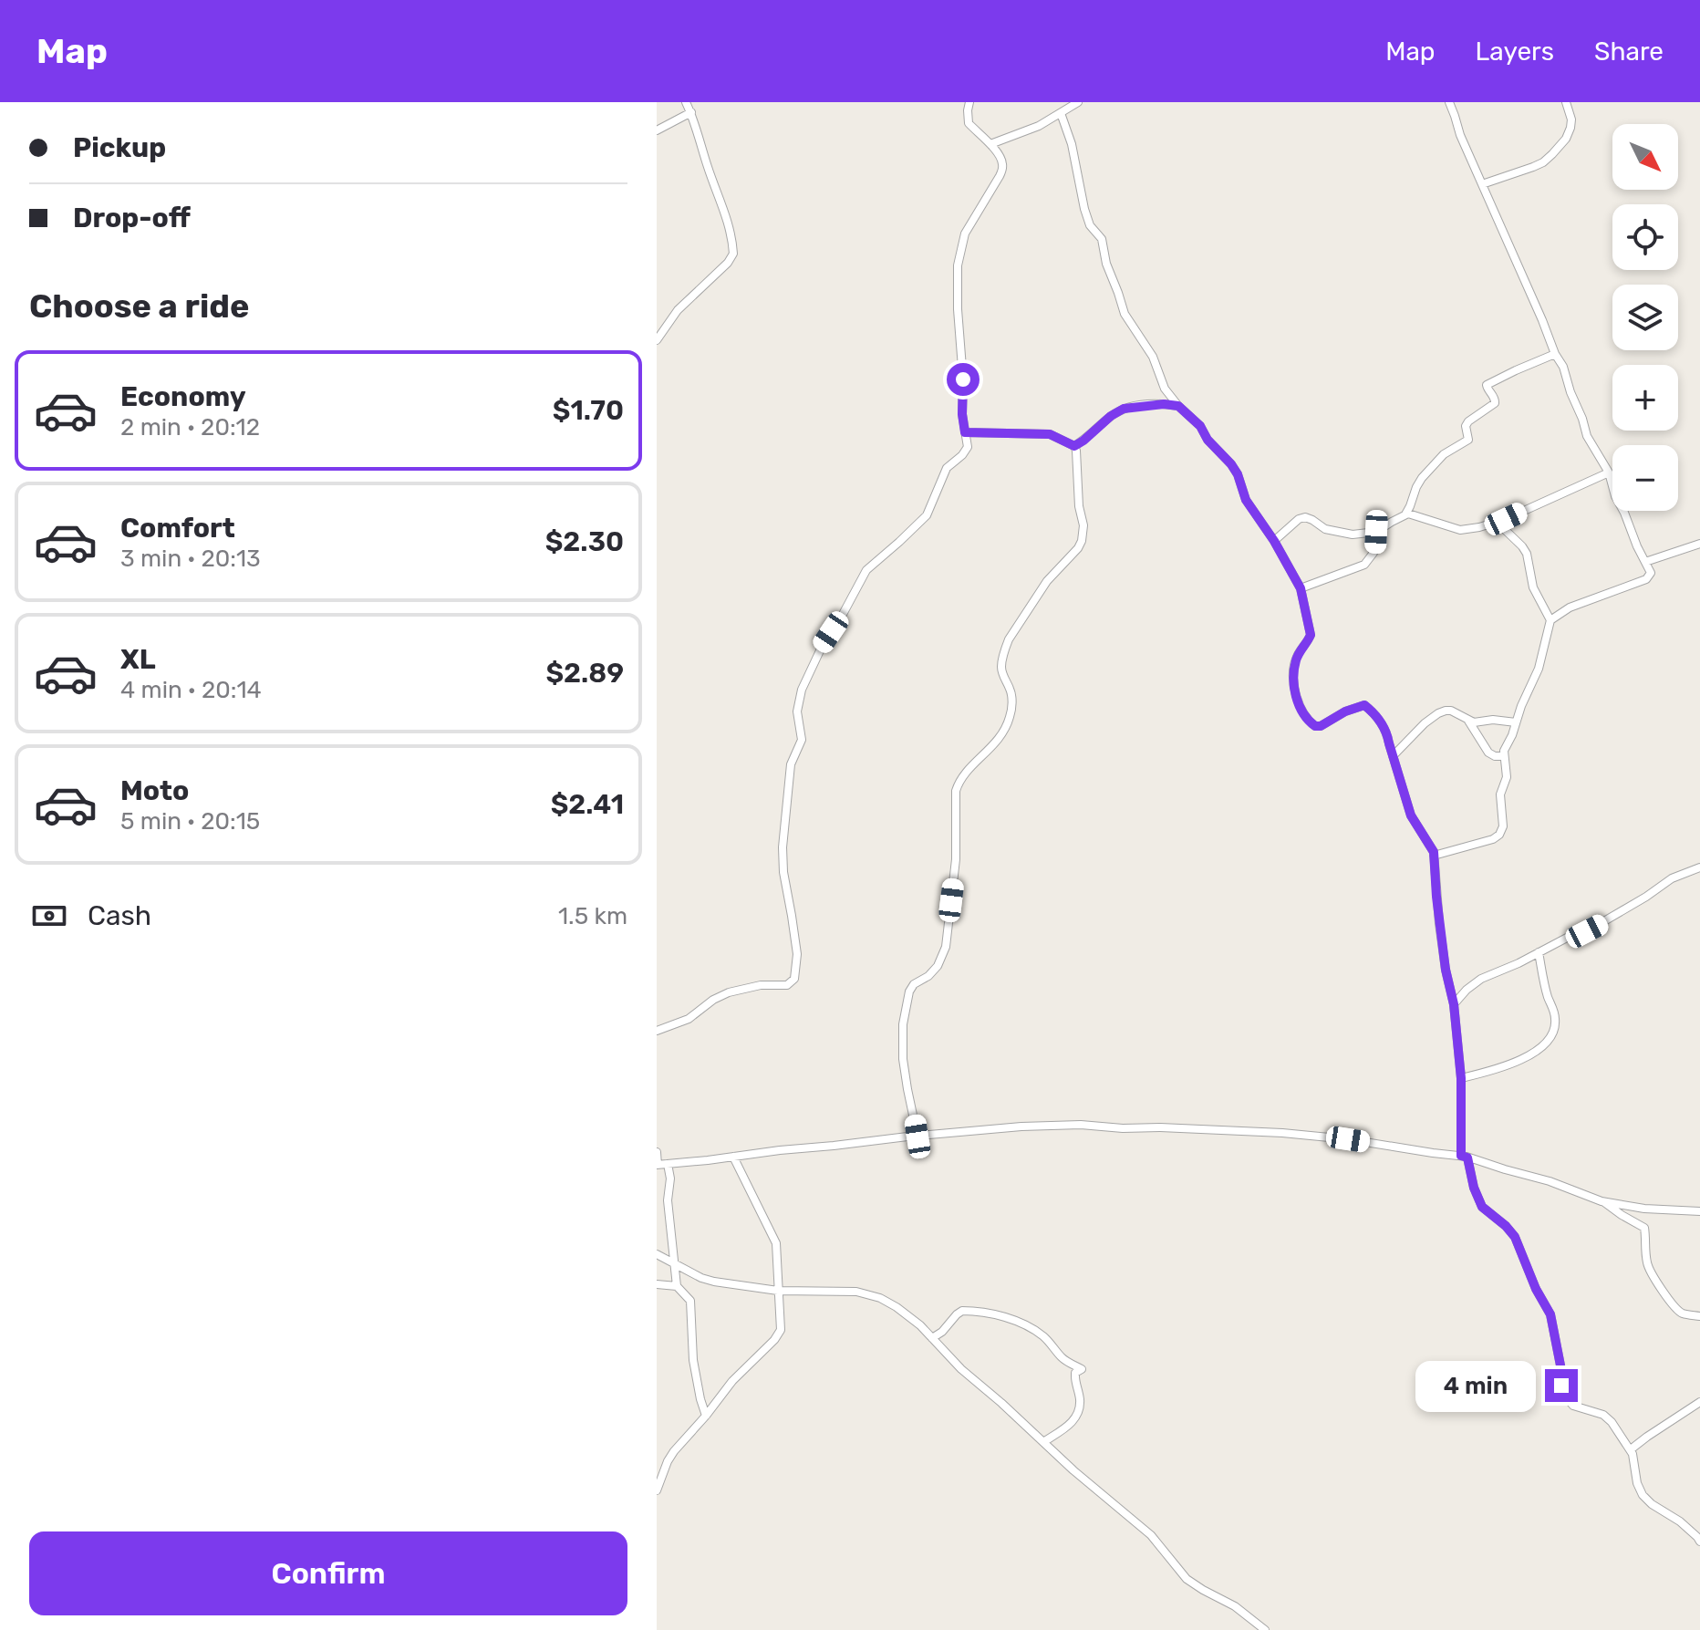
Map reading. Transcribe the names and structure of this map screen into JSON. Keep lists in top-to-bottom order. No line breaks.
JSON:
{"north":"bottom right","page":{"header":"Map","nav":["Map","Layers","Share"],"banner":["Pickup","Drop-off"],"map_buttons":["+","−"],"heading":"Choose a ride","list":[{"name":"Economy","note":"2 min · 20:12","value":"$1.70"},{"name":"Comfort","note":"3 min · 20:13","value":"$2.30"},{"name":"XL","note":"4 min · 20:14","value":"$2.89"},{"name":"Moto","note":"5 min · 20:15","value":"$2.41"}],"pay":["Cash","1.5 km"],"bubble":"4 min","buttons":"Confirm"}}
